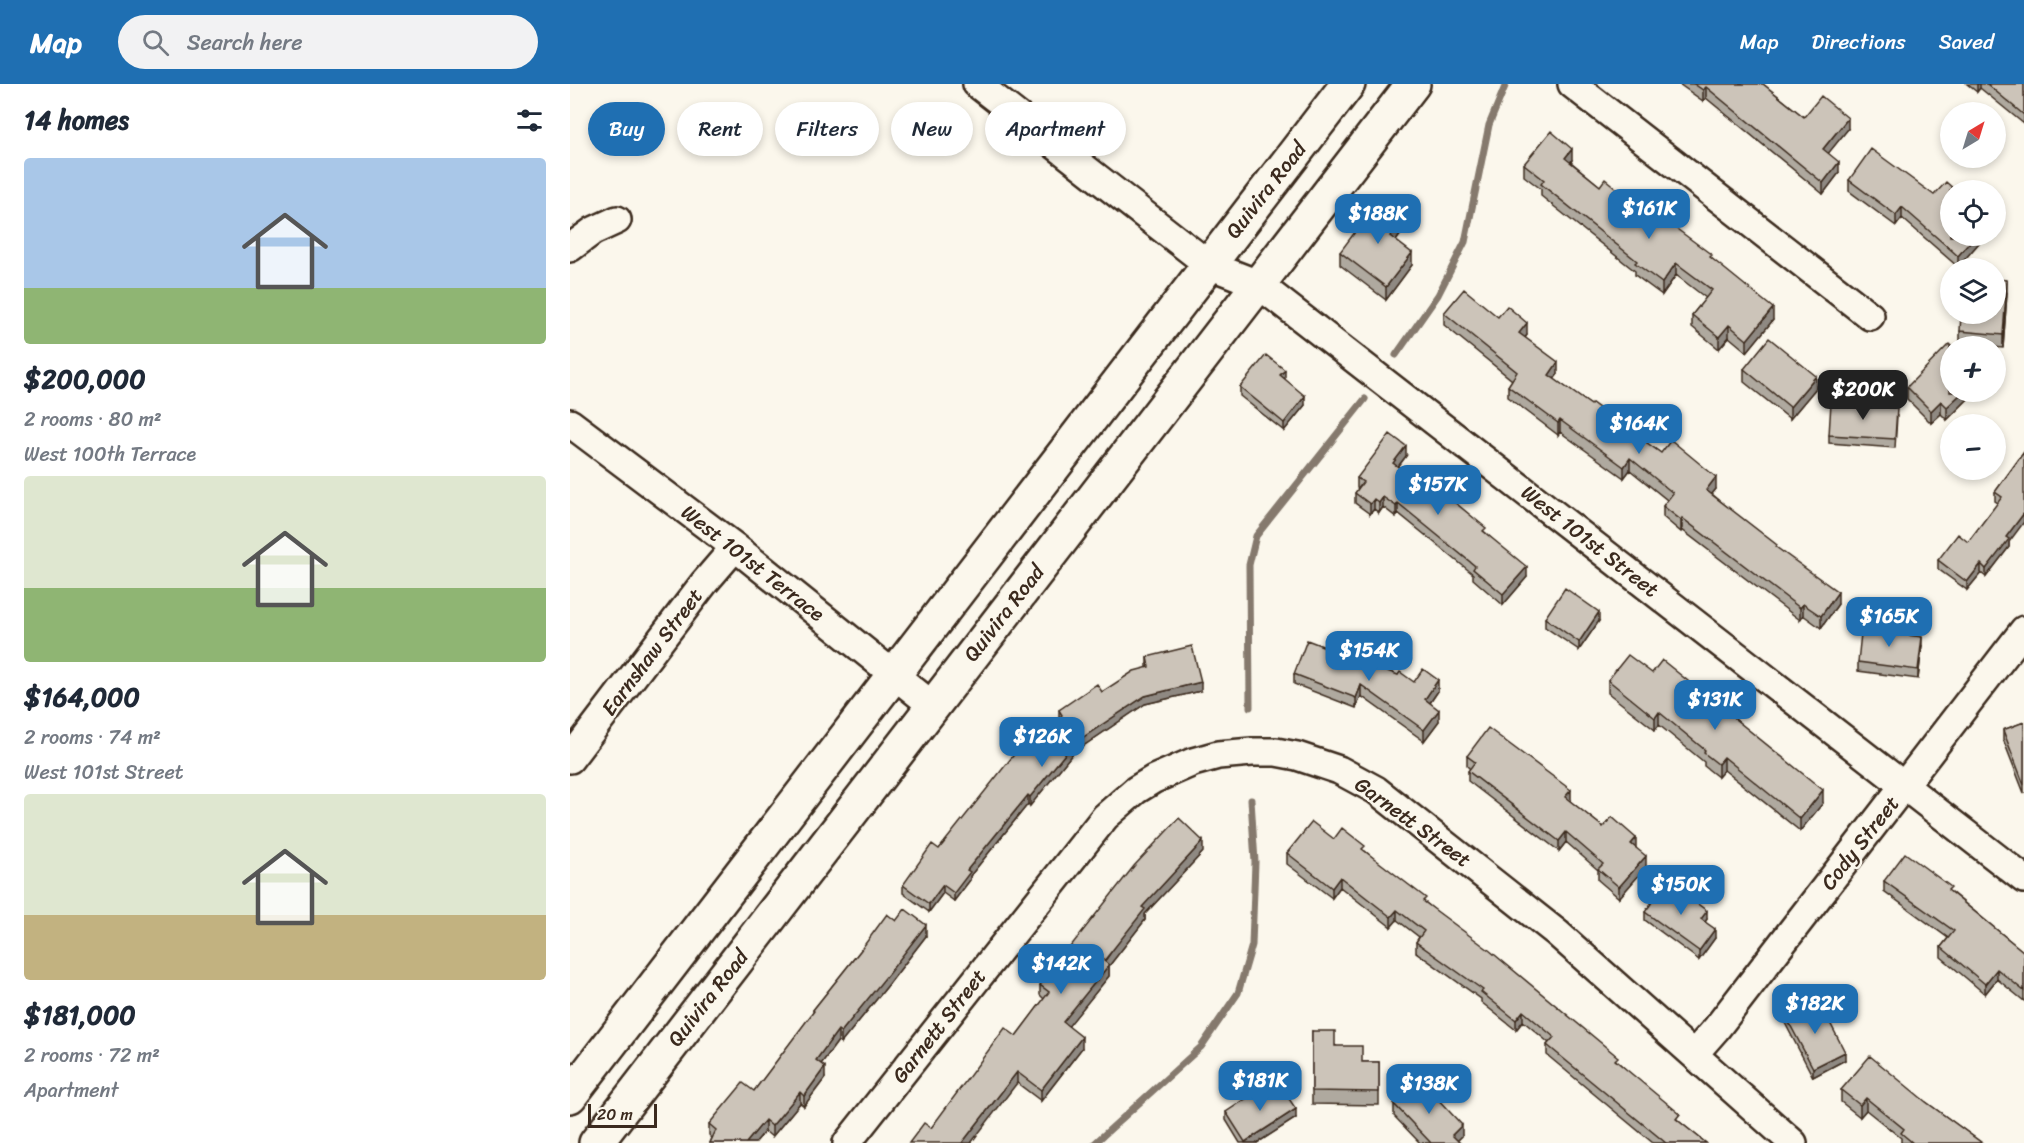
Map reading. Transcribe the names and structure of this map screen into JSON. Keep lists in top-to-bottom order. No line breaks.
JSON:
{"streets":{"main road":["Quivira Road"],"street":["West 101st Street","West 101st Terrace","Earnshaw Street","Garnett Street","Cody Street"]},"crossings":[["Quivira Road","West 101st Street"],["Quivira Road","West 101st Terrace"],["West 101st Street","Cody Street"],["West 101st Terrace","Earnshaw Street"],["Garnett Street","Cody Street"]],"scale_bar":"20 m","north":"top right","page":{"header":"Map","search":"Search here","nav":["Map","Directions","Saved"],"heading":"14 homes","map_buttons":["+","−"],"chip":["Buy","Rent","Filters","New","Apartment"],"list":[{"name":"$200,000","note":"2 rooms · 80 m² · West 100th Terrace"},{"name":"$164,000","note":"2 rooms · 74 m² · West 101st Street"},{"name":"$181,000","note":"2 rooms · 72 m² · Apartment"}],"price":["$161K","$188K","$200K","$164K","$157K","$165K","$154K","$131K","$126K","$150K","$142K","$182K","$181K","$138K"],"scale":"20 m"}}
